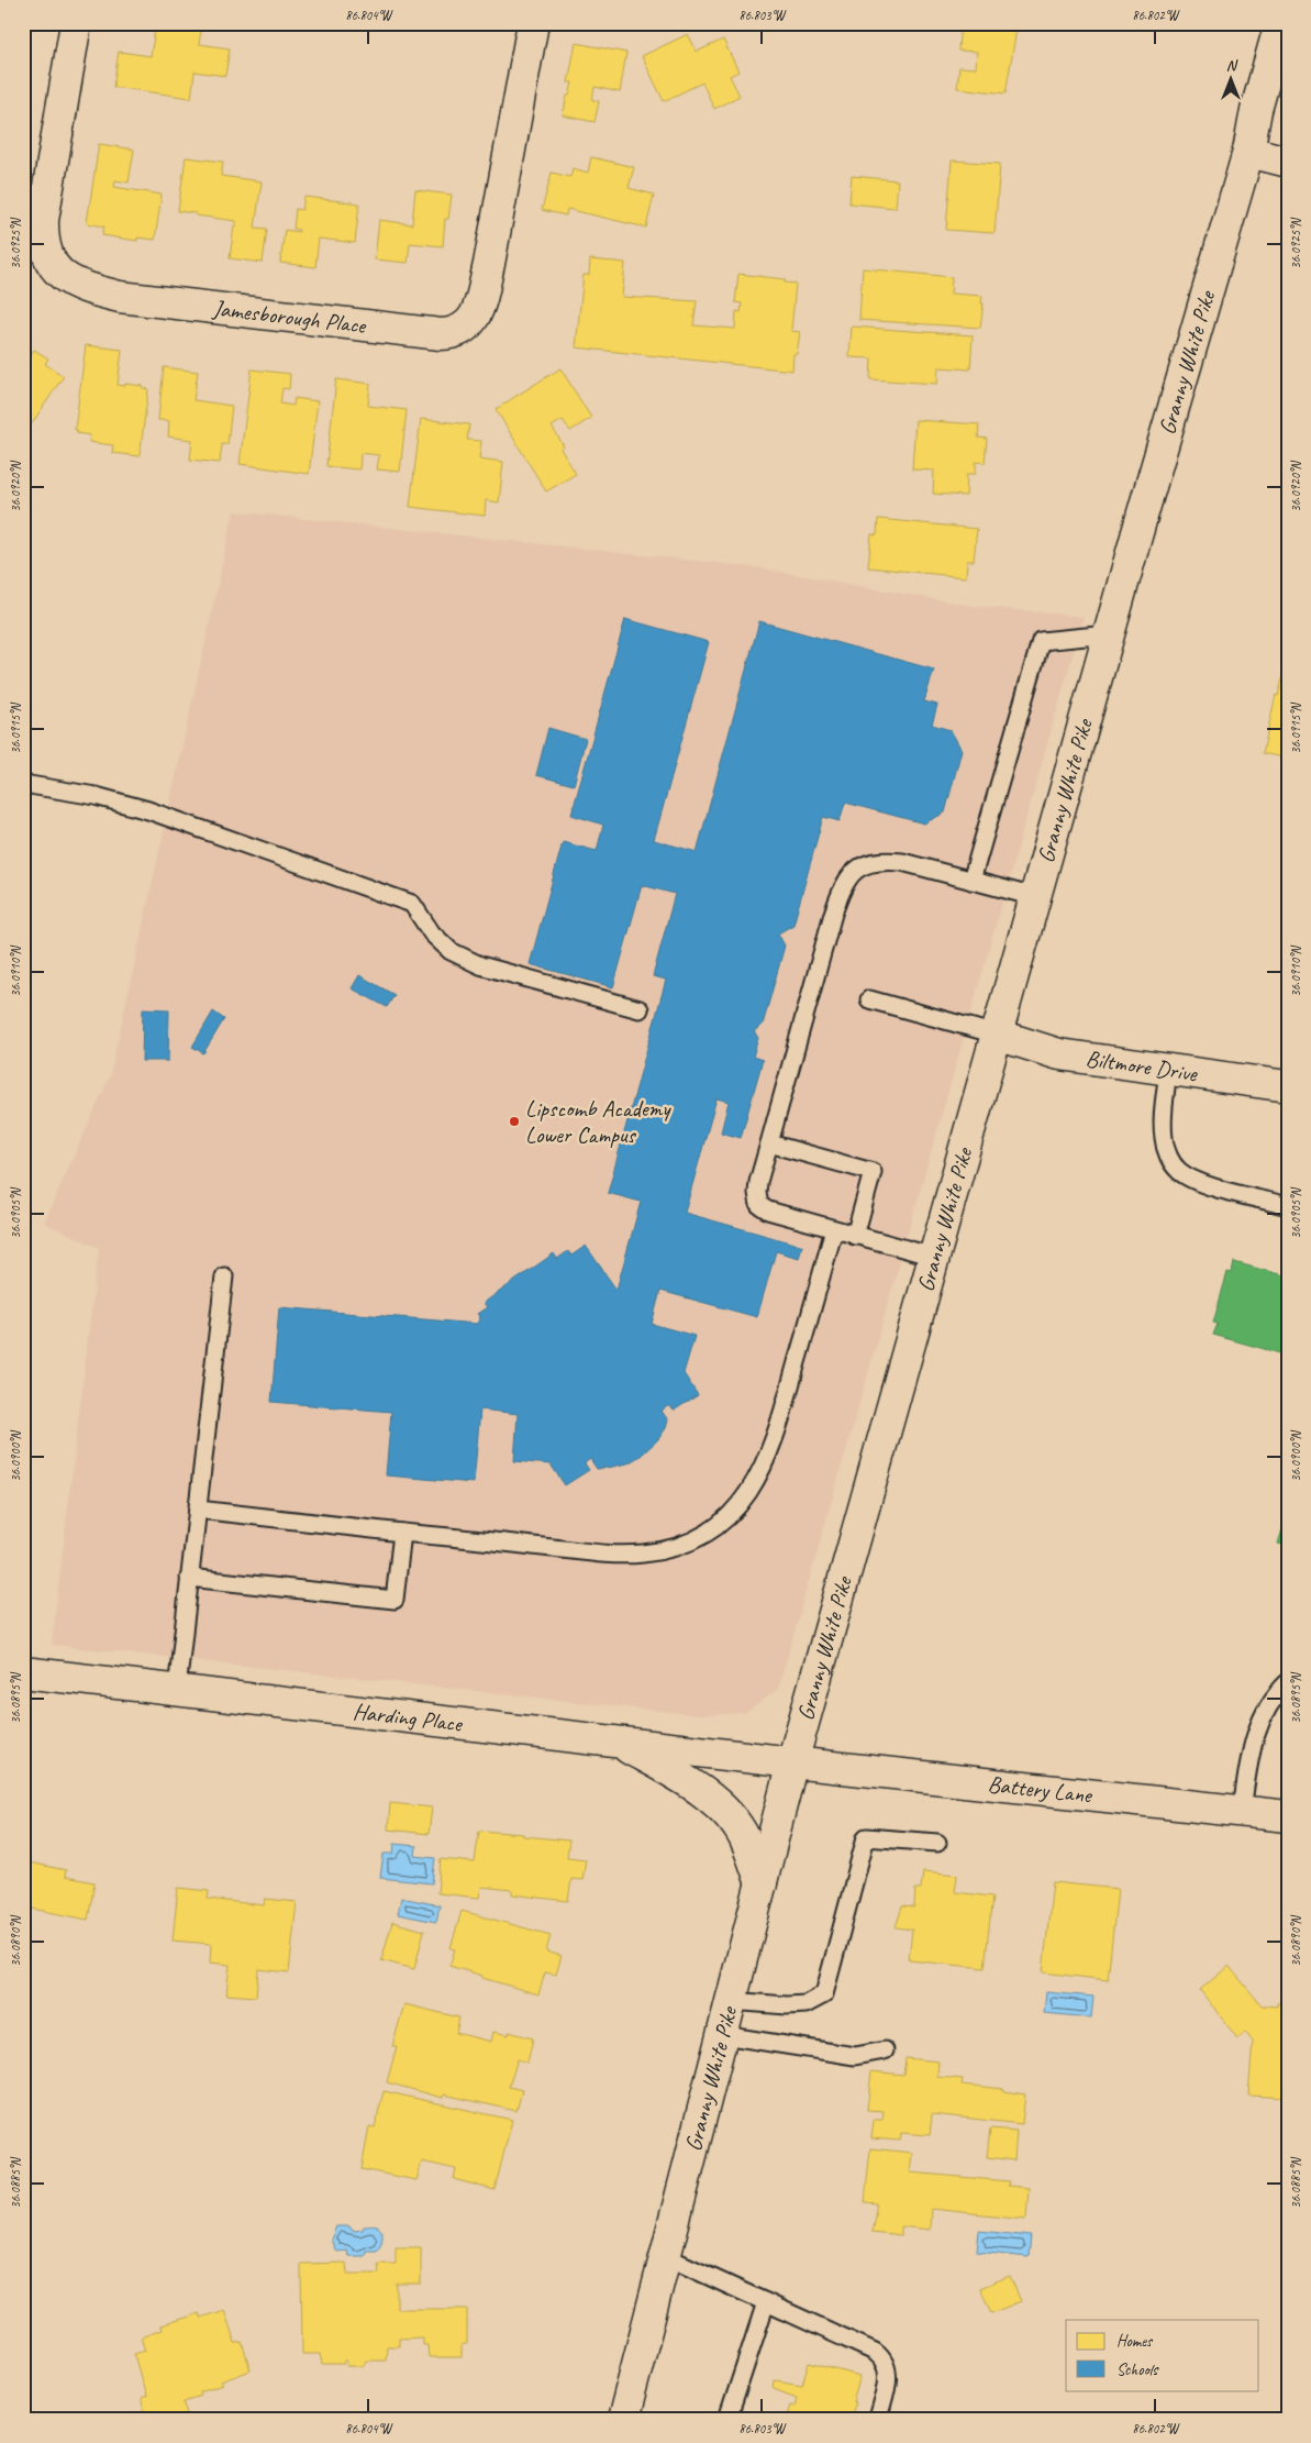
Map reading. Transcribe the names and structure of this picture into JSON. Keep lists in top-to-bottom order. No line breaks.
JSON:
{"streets":{"main road":["Jamesborough Place","Granny White Pike","Biltmore Drive","Harding Place","Battery Lane"]},"crossings":[["Granny White Pike","Biltmore Drive"],["Granny White Pike","Harding Place"],["Granny White Pike","Battery Lane"],["Harding Place","Battery Lane"]],"places":["Lipscomb Academy Lower Campus"],"legend":["Homes","Schools"],"north":"top","coordinates":["86.804°W","86.803°W","86.802°W","36.0925°N","36.0920°N","36.0915°N","36.0910°N","36.0905°N","36.0900°N","36.0895°N","36.0890°N","36.0885°N"]}
